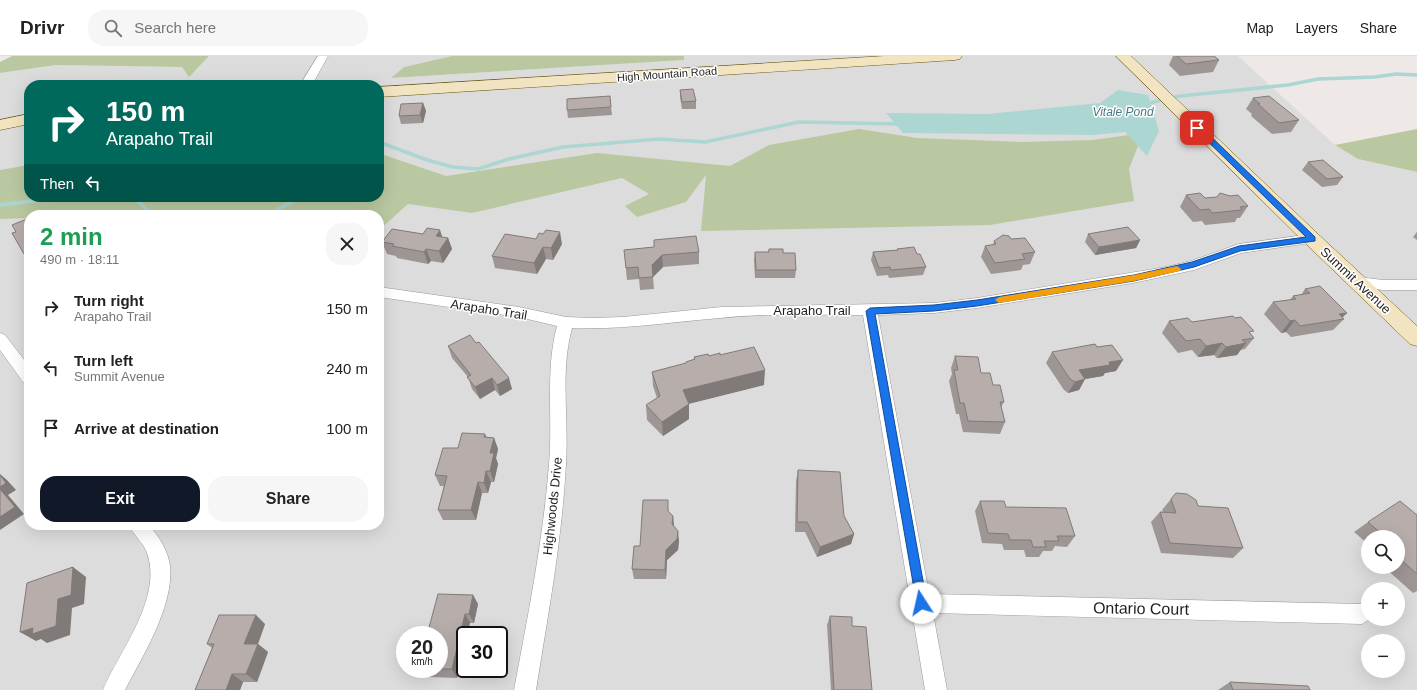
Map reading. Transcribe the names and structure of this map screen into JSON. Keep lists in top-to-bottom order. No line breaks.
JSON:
{"streets":{"main road":["High Mountain Road","Summit Avenue"],"street":["Arapaho Trail","Highwoods Drive","Ontario Court"]},"crossings":[["Summit Avenue","Arapaho Trail"],["Arapaho Trail","Highwoods Drive"]],"water":["Vitale Pond"],"page":{"header":"Drivr","search":"Search here","nav":["Map","Layers","Share"],"turn":["150 m","Arapaho Trail"],"then":"Then","heading":["2 min","490 m · 18:11"],"list":[{"name":"Turn right","note":"Arapaho Trail","value":"150 m"},{"name":"Turn left","note":"Summit Avenue","value":"240 m"},{"name":"Arrive at destination","value":"100 m"}],"buttons":["Exit","Share"],"map_buttons":["+","−"],"speed":"20 km/h","limit":"30"}}
